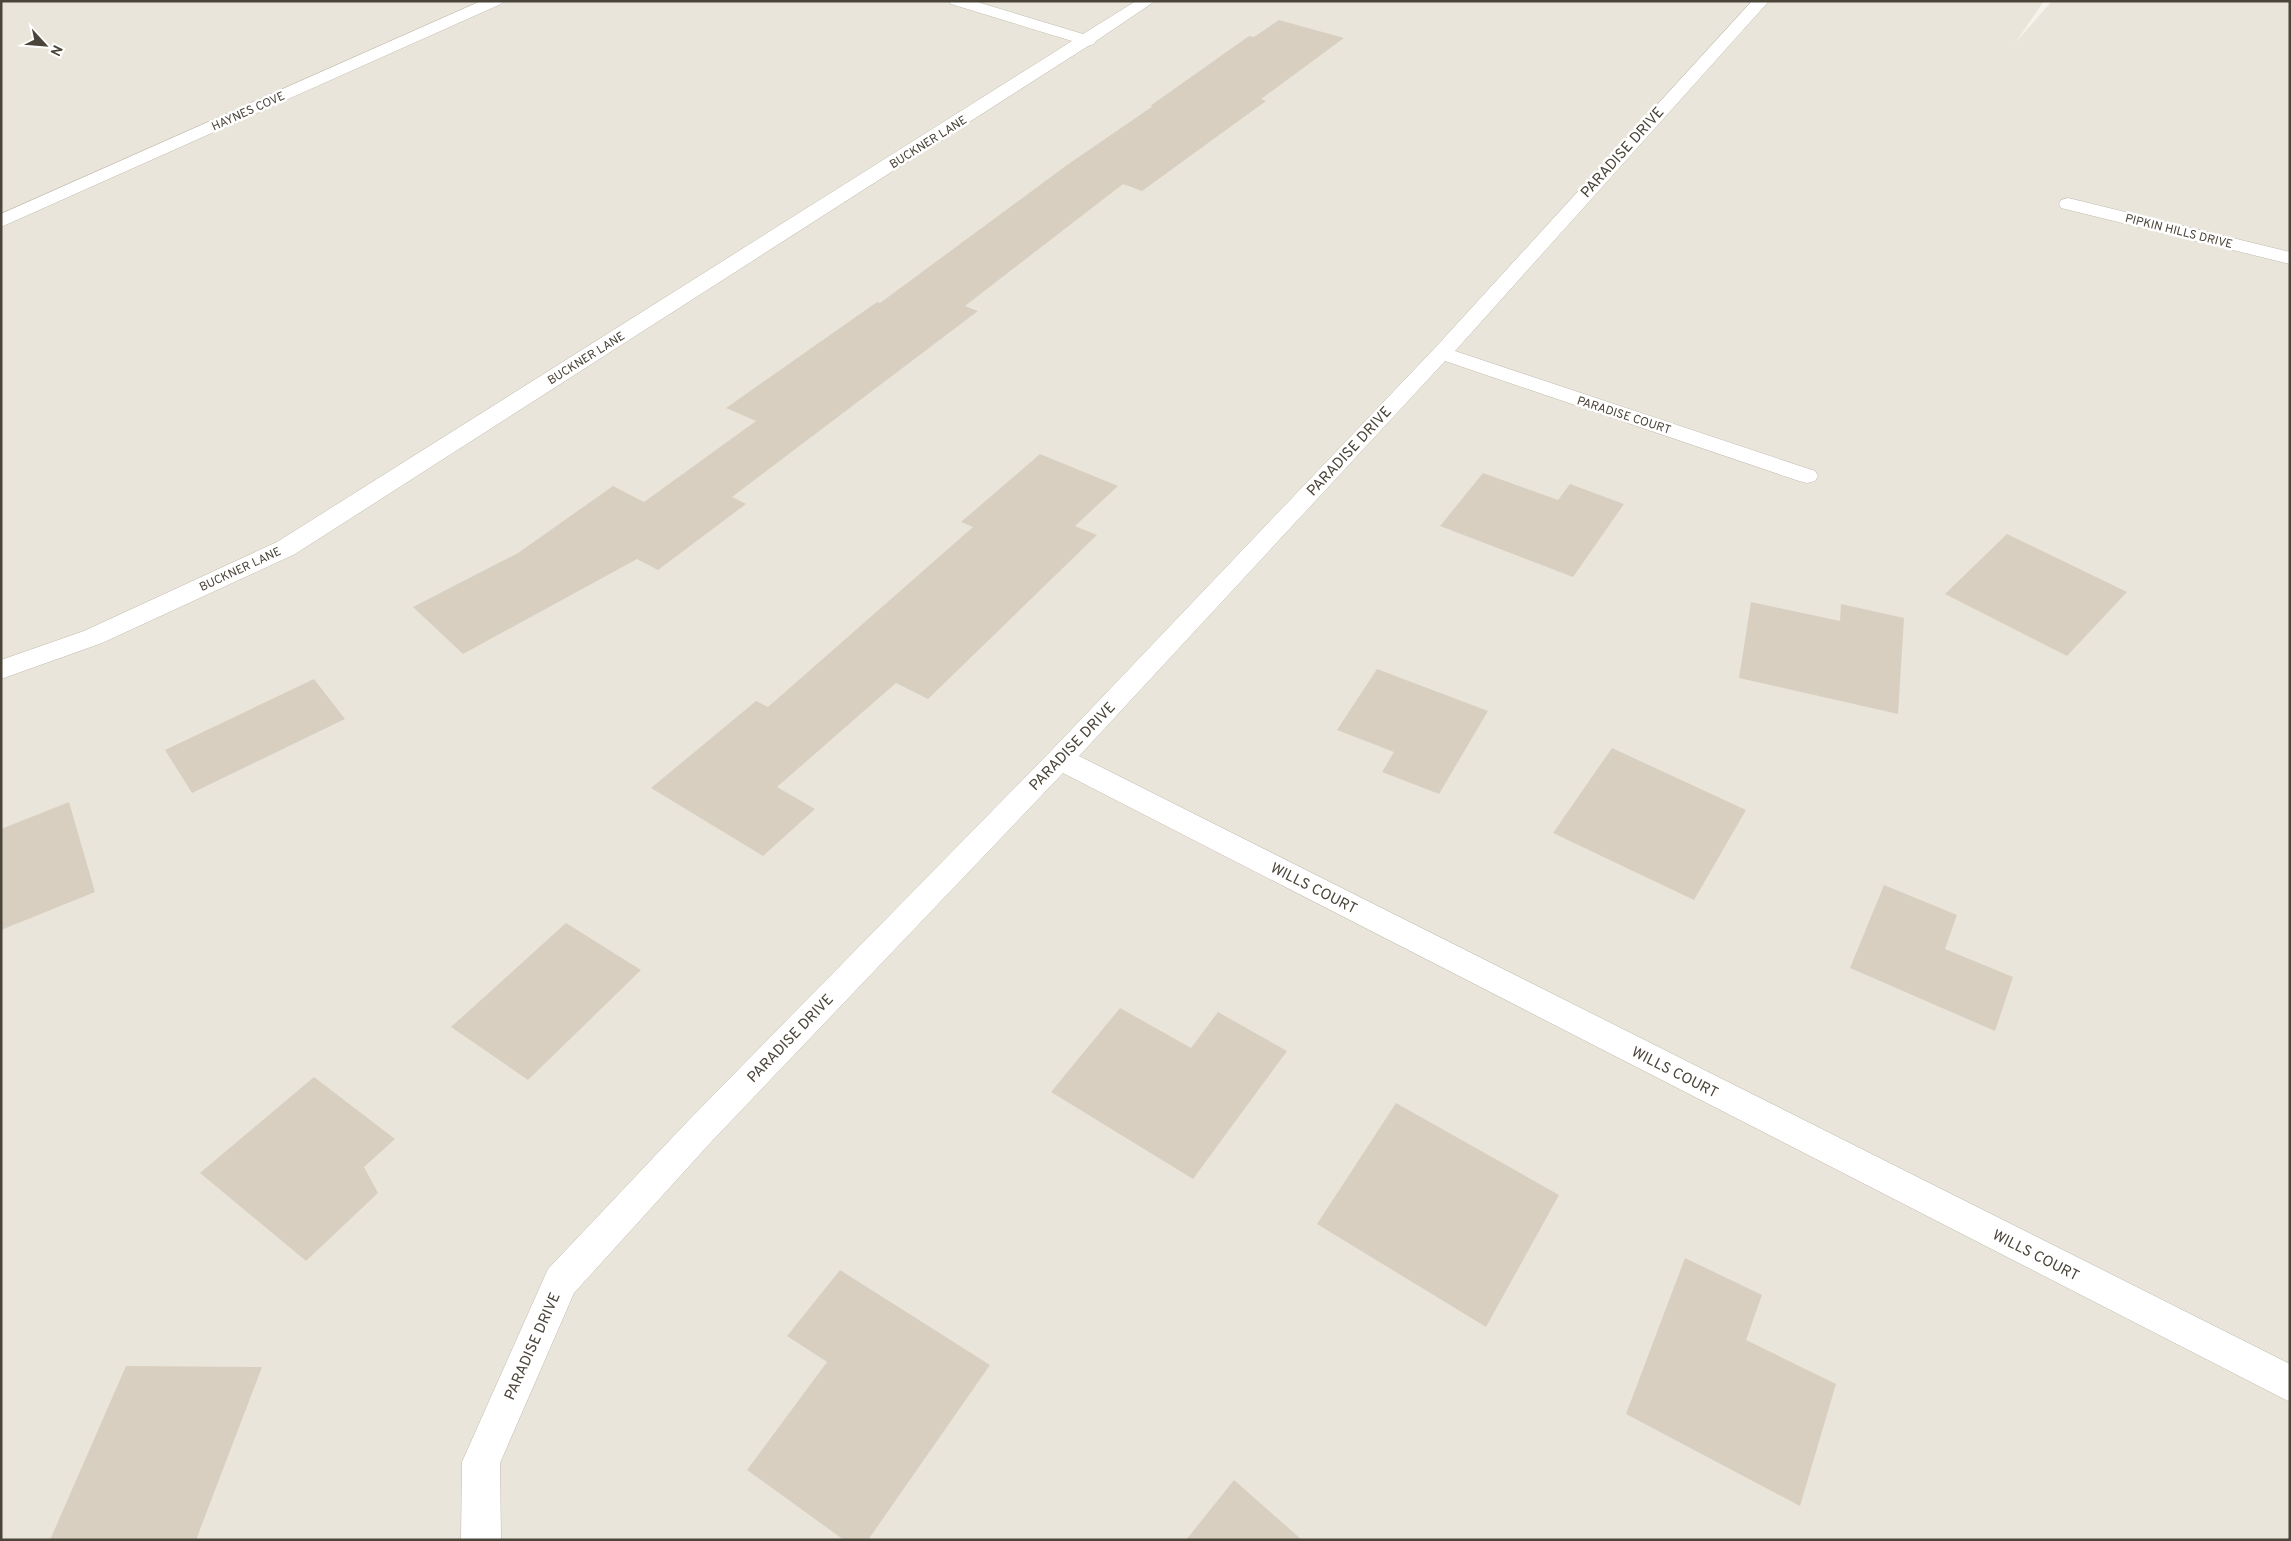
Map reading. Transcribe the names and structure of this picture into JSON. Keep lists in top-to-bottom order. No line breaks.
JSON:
{"streets":{"street":["HAYNES COVE","BUCKNER LANE","PARADISE DRIVE","PIPKIN HILLS DRIVE","PARADISE COURT","WILLS COURT"]},"crossings":[["PARADISE DRIVE","PARADISE COURT"],["PARADISE DRIVE","WILLS COURT"]],"north":"bottom right"}
